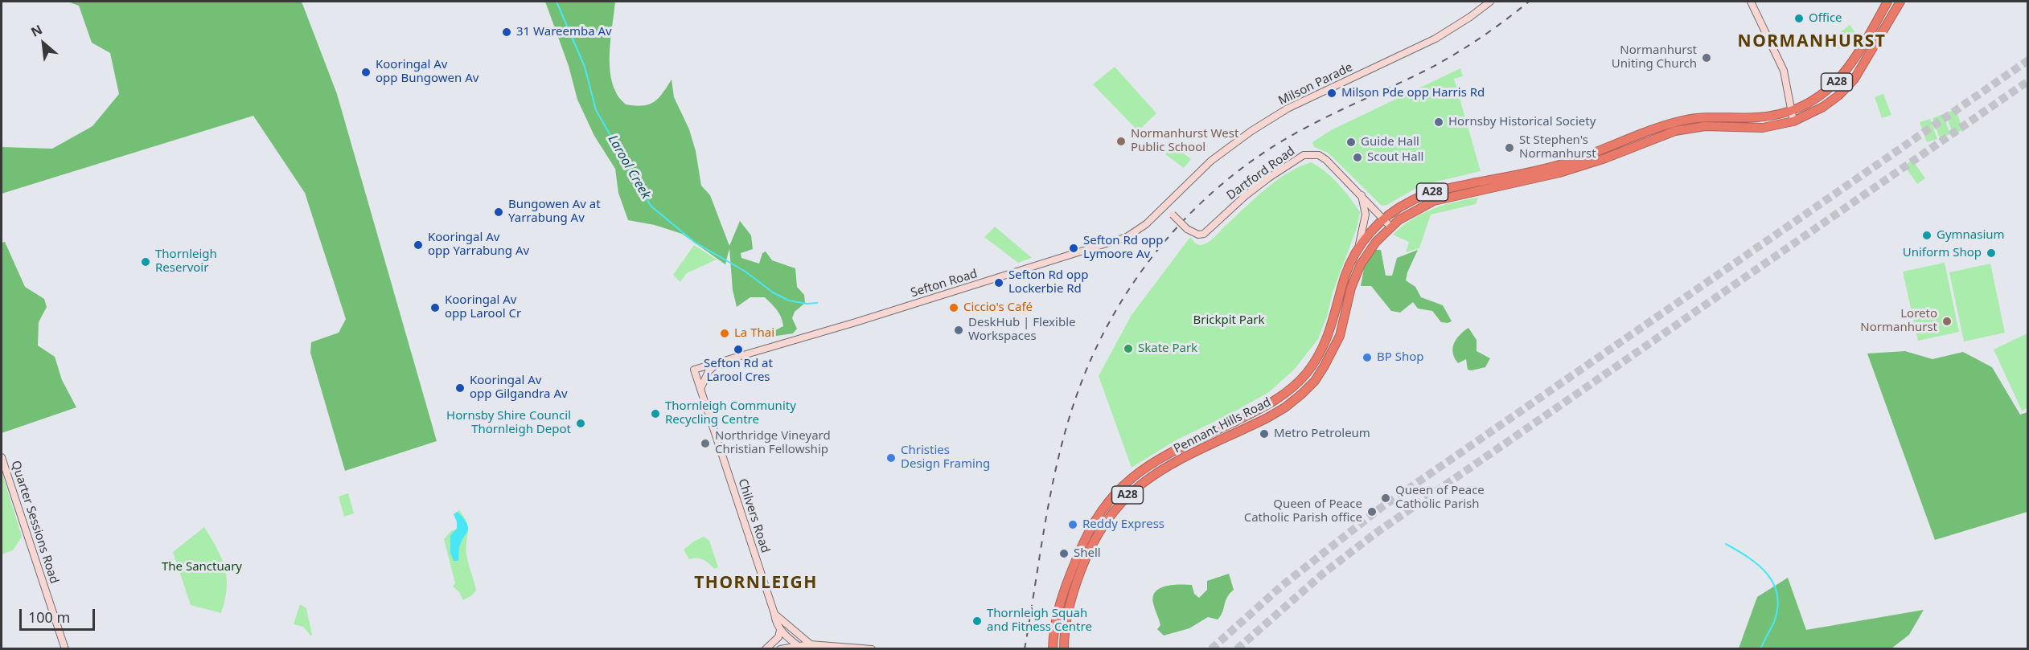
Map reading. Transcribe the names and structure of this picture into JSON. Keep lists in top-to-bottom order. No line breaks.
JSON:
{"streets":{"highway":["A28","Pennant Hills Road"],"street":["Milson Parade","Dartford Road","Sefton Road","Chilvers Road","Quarter Sessions Road"]},"crossings":[["Milson Parade","Dartford Road"],["Milson Parade","Sefton Road"],["Dartford Road","Sefton Road"],["Dartford Road","Pennant Hills Road"],["Sefton Road","Chilvers Road"]],"districts":["NORMANHURST","THORNLEIGH"],"water":["Larool Creek"],"parks":["Brickpit Park","The Sanctuary"],"places":["Office","31 Wareemba Av","Normanhurst Uniting Church","Kooringal Av opp Bungowen Av","Milson Pde opp Harris Rd","Hornsby Historical Society","Normanhurst West Public School","Guide Hall","St Stephen's Normanhurst","Scout Hall","Bungowen Av at Yarrabung Av","Gymnasium","Kooringal Av opp Yarrabung Av","Sefton Rd opp Lymoore Av","Uniform Shop","Thornleigh Reservoir","Sefton Rd opp Lockerbie Rd","Kooringal Av opp Larool Cr","Ciccio's Café","Loreto Normanhurst","DeskHub | Flexible Workspaces","La Thai","Skate Park","Sefton Rd at Larool Cres","BP Shop","Kooringal Av opp Gilgandra Av","Thornleigh Community Recycling Centre","Hornsby Shire Council Thornleigh Depot","Metro Petroleum","Northridge Vineyard Christian Fellowship","Christies Design Framing","Queen of Peace Catholic Parish","Queen of Peace Catholic Parish office","Reddy Express","Shell","Thornleigh Squah and Fitness Centre"],"scale_bar":"100 m","north":"top left"}
